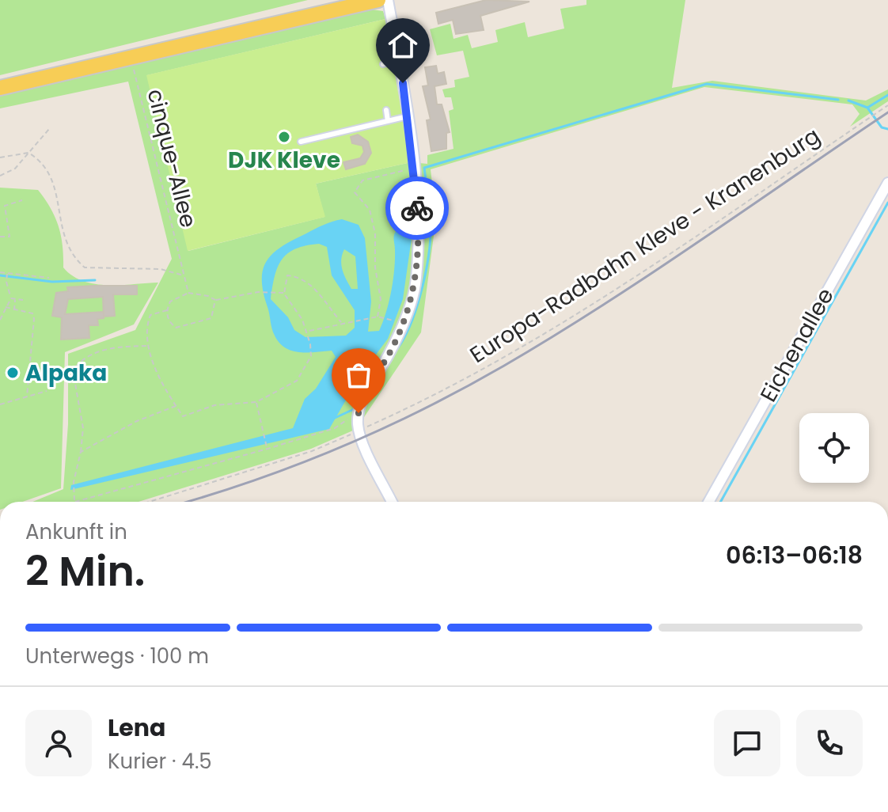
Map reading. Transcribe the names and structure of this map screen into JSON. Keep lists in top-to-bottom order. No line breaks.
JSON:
{"streets":{"street":["Eichenallee"],"path":["cinque-Allee","Europa-Radbahn Kleve - Kranenburg"]},"places":["DJK Kleve","Alpaka"],"page":{"heading":["2 Min.","Ankunft in","06:13–06:18"],"panel":["Lena","Kurier · 4.5"],"bar":"Unterwegs · 100 m"}}
